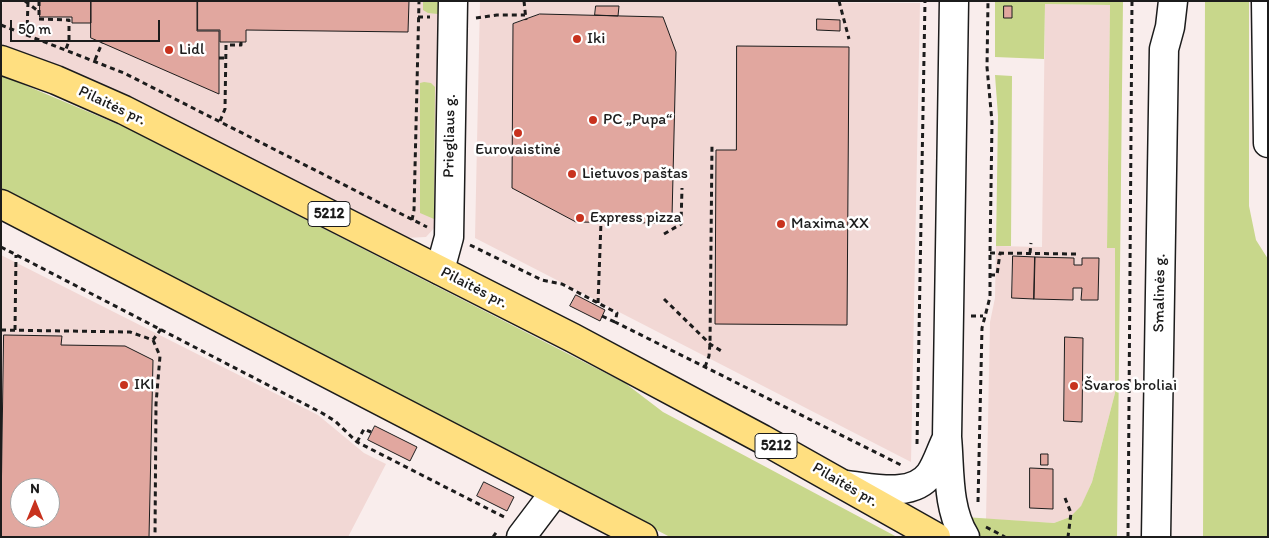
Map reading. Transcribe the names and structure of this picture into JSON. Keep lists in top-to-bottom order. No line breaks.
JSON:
{"streets":{"main road":["Pilaitės pr.","5212"],"street":["Priegliaus g.","Smalinės g."]},"crossings":[["Pilaitės pr.","Priegliaus g."]],"places":["Iki","Lidl","PC „Pupa“","Eurovaistinė","Lietuvos paštas","Express pizza","Maxima XX","IKI","Švaros broliai"],"scale_bar":"50 m","north":"top"}
